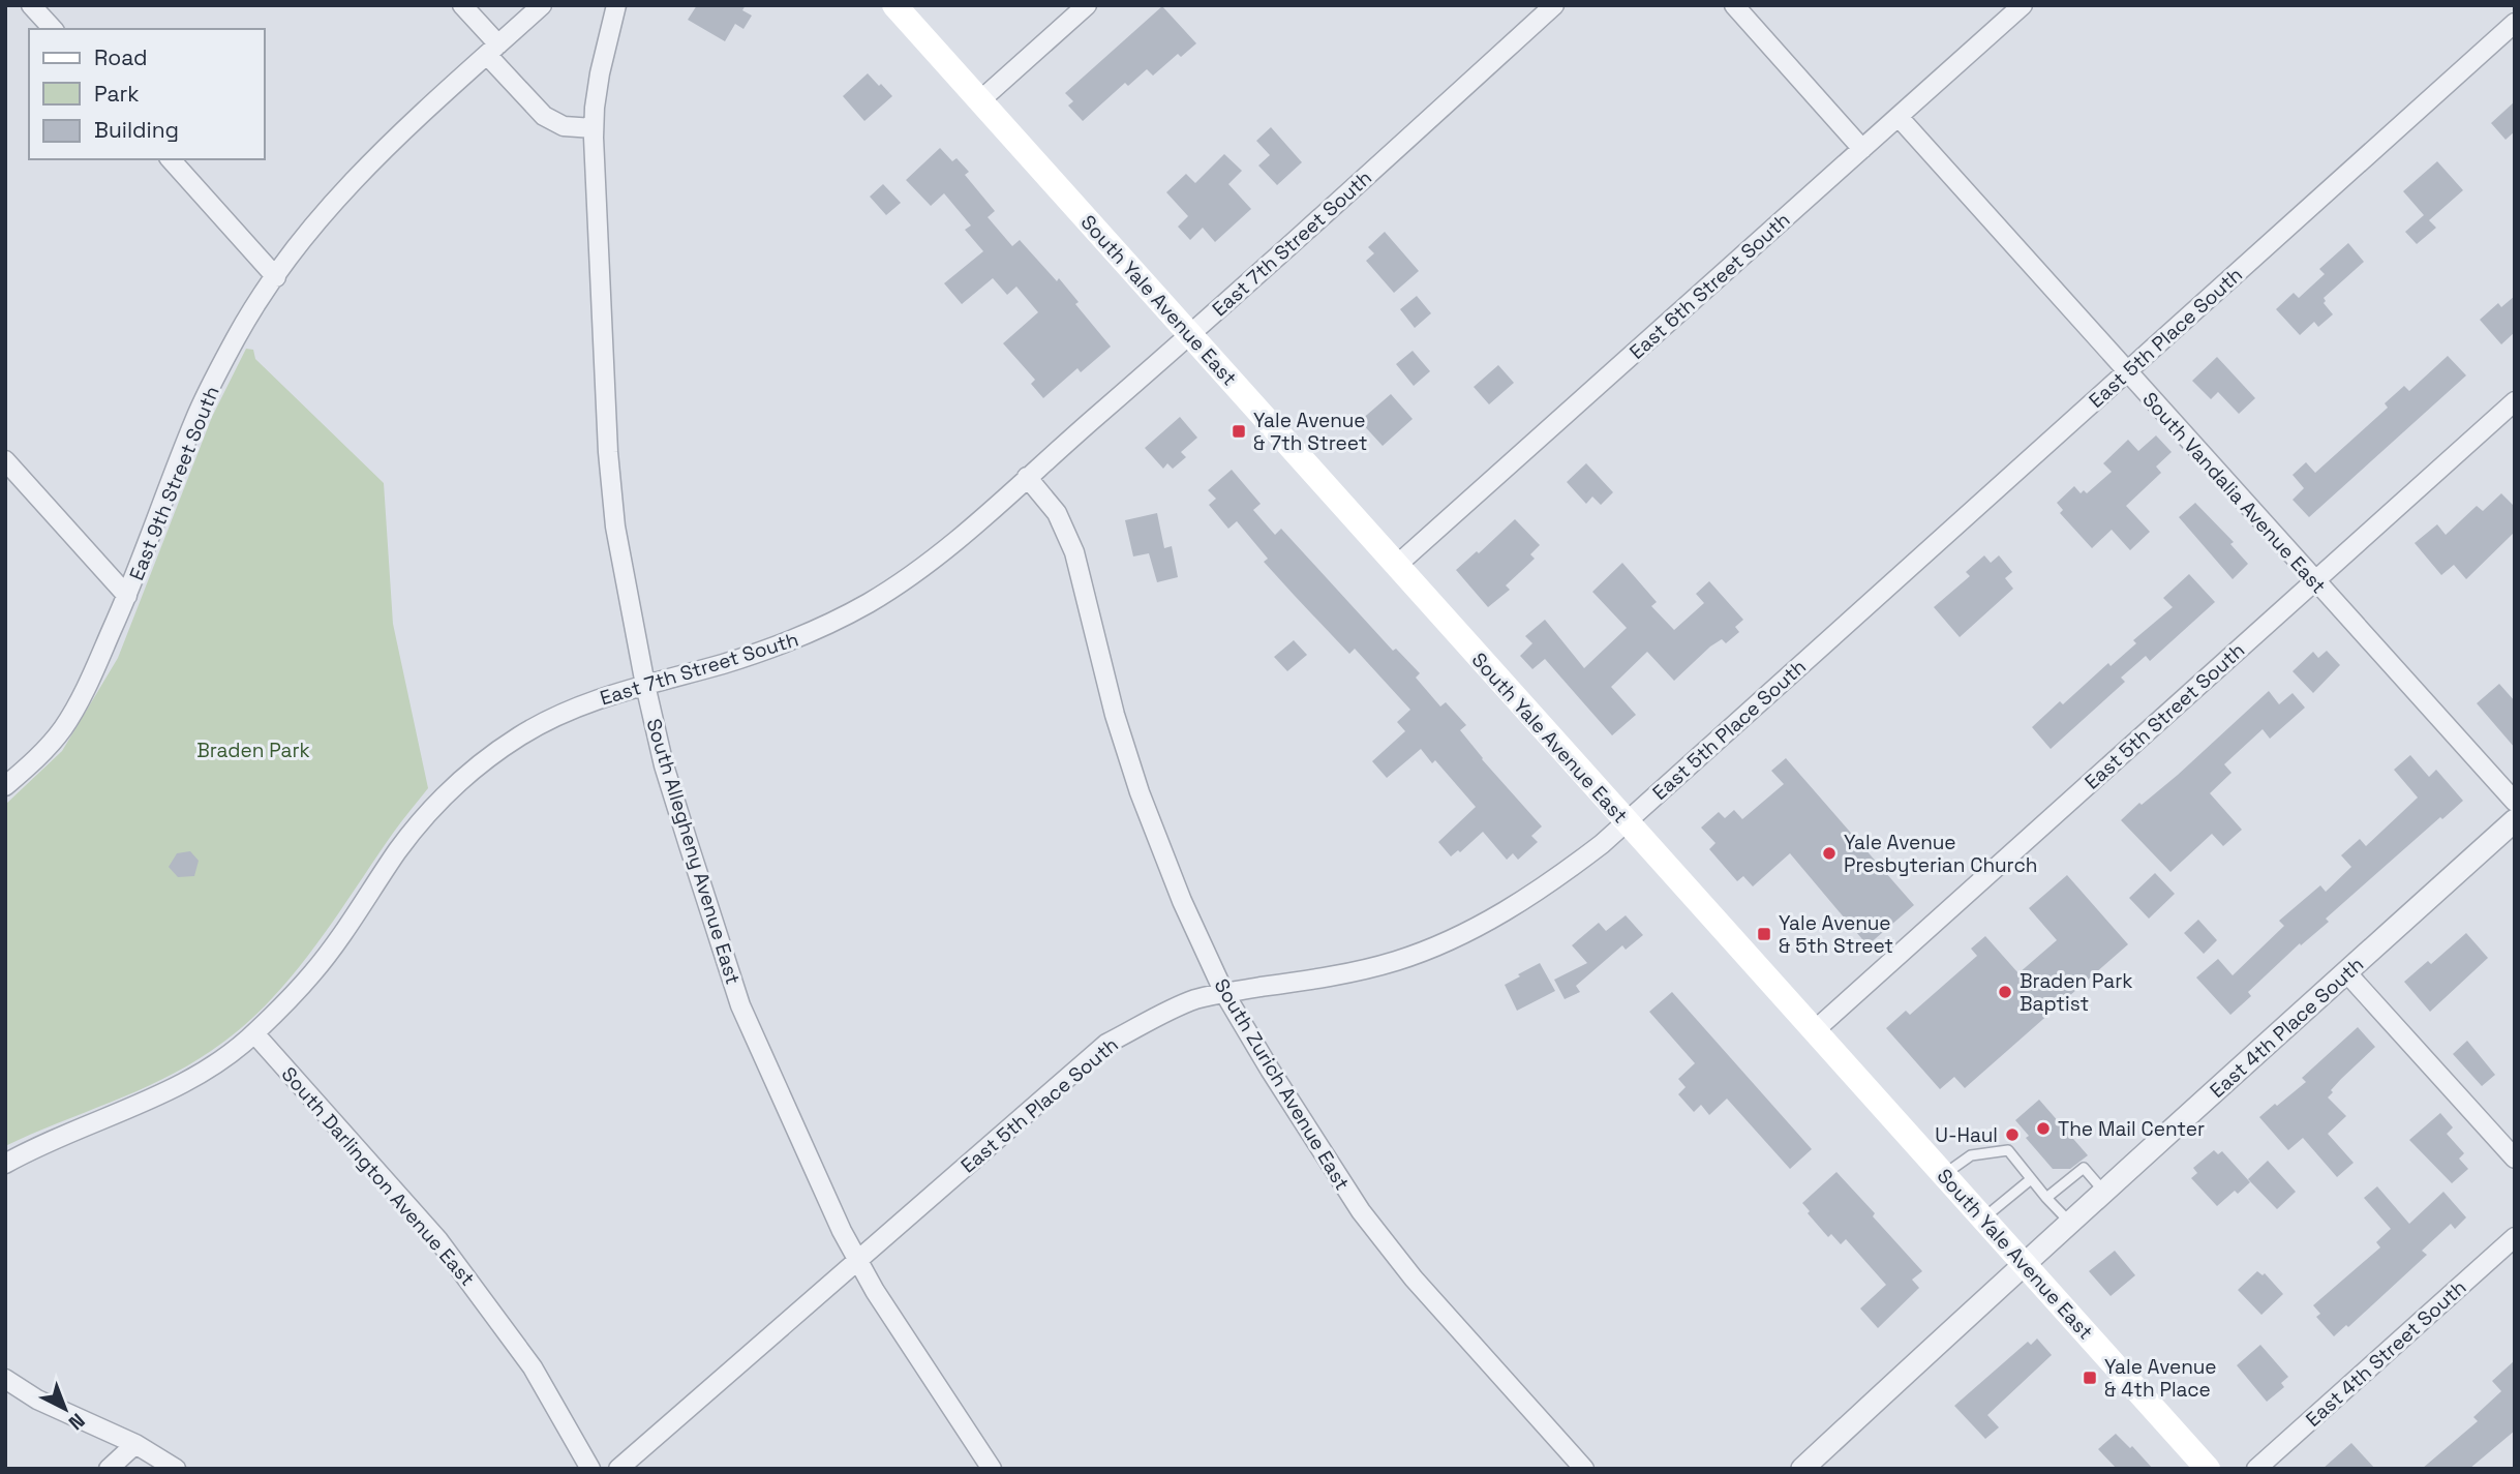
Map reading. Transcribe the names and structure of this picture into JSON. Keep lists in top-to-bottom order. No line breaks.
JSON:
{"streets":{"main road":["South Yale Avenue East"],"street":["East 7th Street South","East 6th Street South","East 5th Place South","East 9th Street South","South Vandalia Avenue East","East 5th Street South","South Allegheny Avenue East","East 4th Place South","South Zurich Avenue East","South Darlington Avenue East","East 4th Street South"]},"crossings":[["East 7th Street South","South Yale Avenue East"],["East 7th Street South","South Allegheny Avenue East"],["East 7th Street South","South Zurich Avenue East"],["East 7th Street South","South Darlington Avenue East"],["East 6th Street South","South Yale Avenue East"],["East 6th Street South","South Vandalia Avenue East"],["South Yale Avenue East","East 5th Place South"],["South Yale Avenue East","East 5th Street South"],["South Yale Avenue East","East 4th Place South"],["East 5th Place South","South Vandalia Avenue East"],["East 5th Place South","South Allegheny Avenue East"],["East 5th Place South","South Zurich Avenue East"],["South Vandalia Avenue East","East 5th Street South"]],"parks":["Braden Park"],"places":{"transit":["Yale Avenue & 7th Street","Yale Avenue & 5th Street","Yale Avenue & 4th Place"],"other":["Yale Avenue Presbyterian Church","Braden Park Baptist","The Mail Center","U-Haul"]},"legend":["Road","Park","Building"],"north":"bottom right"}
